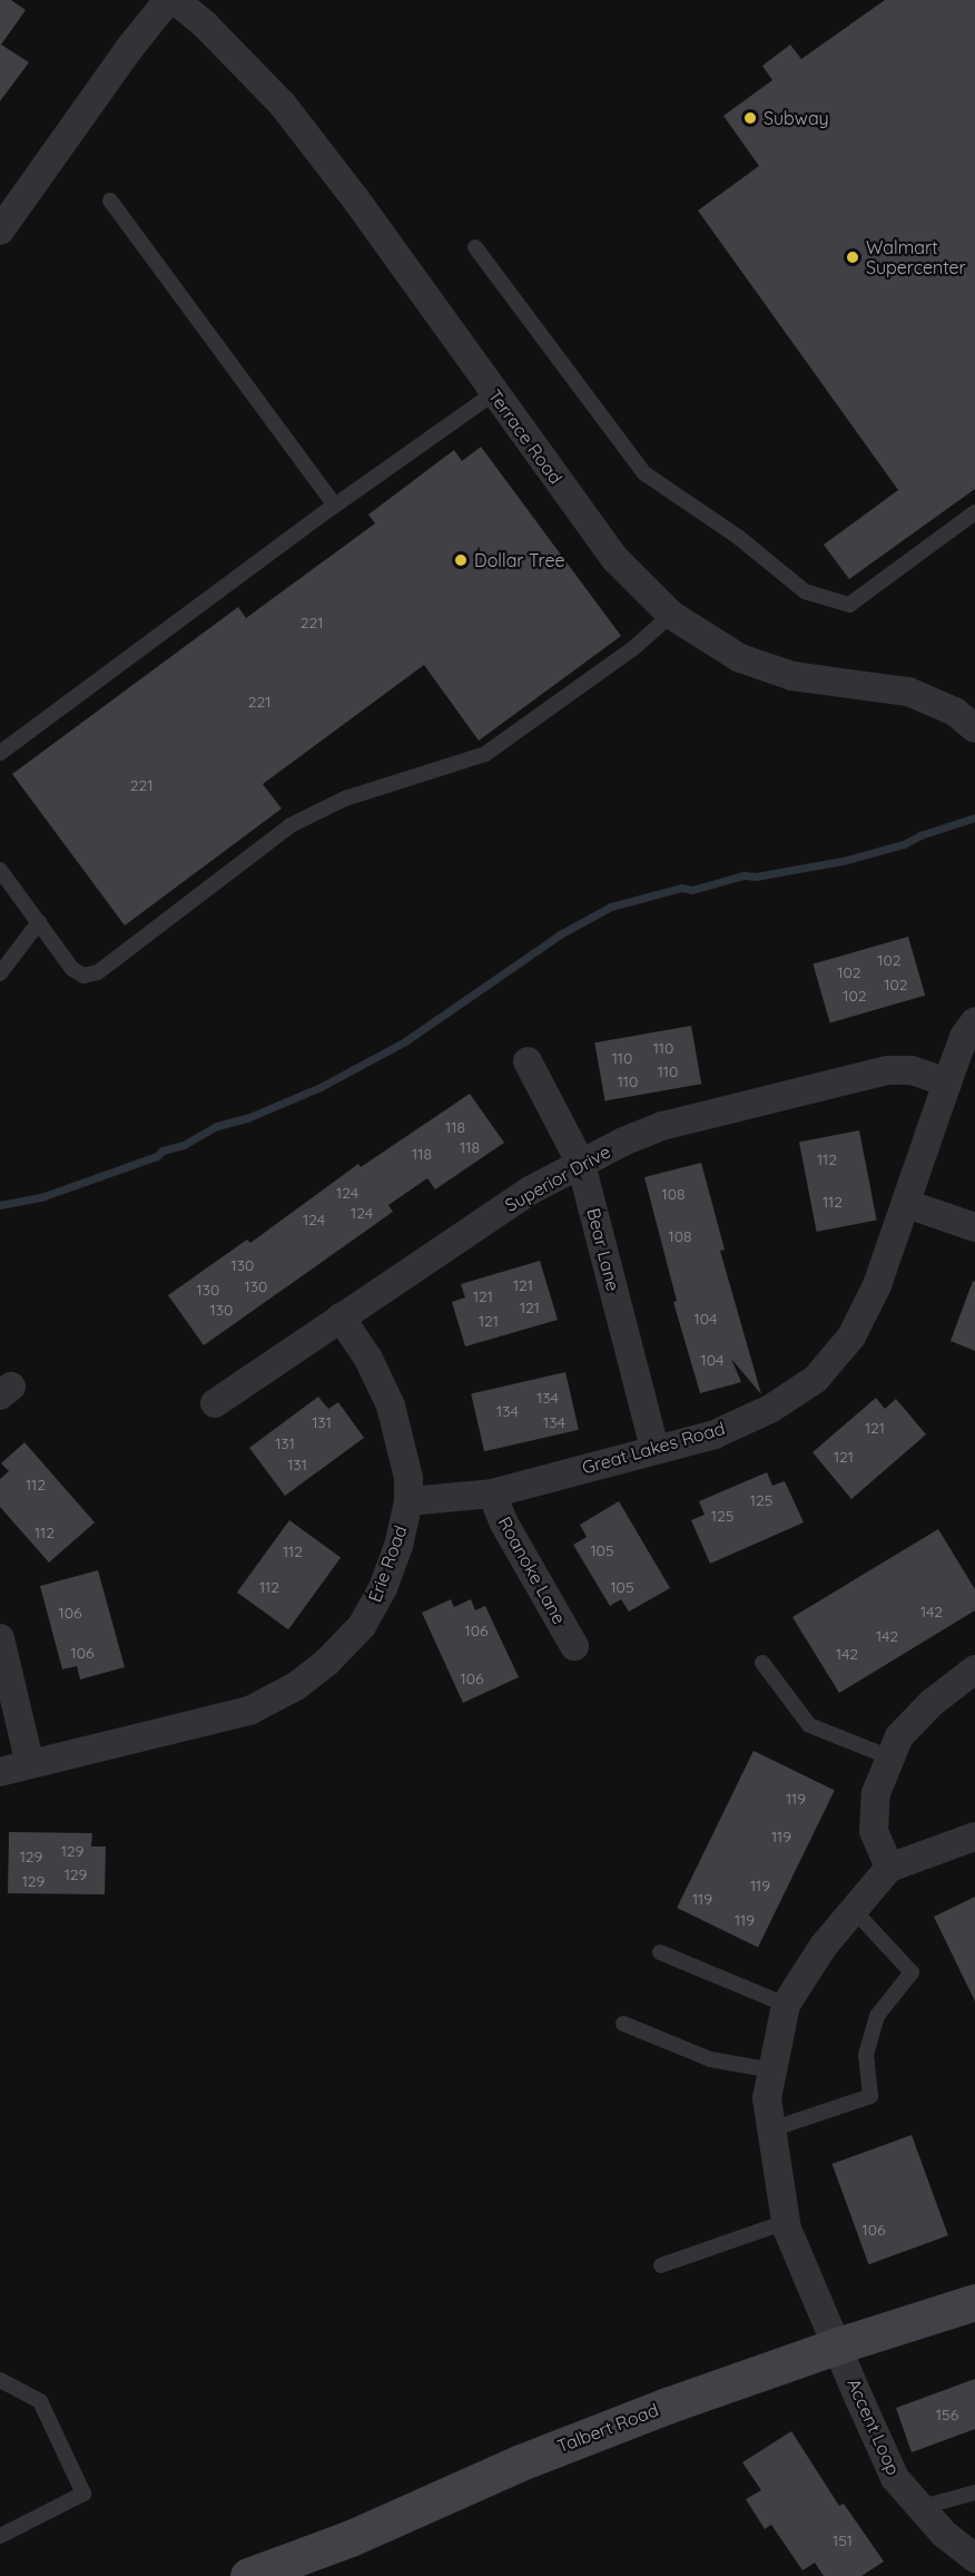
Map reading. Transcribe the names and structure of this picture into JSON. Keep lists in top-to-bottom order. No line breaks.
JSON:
{"streets":{"street":["Terrace Road","Superior Drive","Bear Lane","Great Lakes Road","Erie Road","Roanoke Lane","Accent Loop","Talbert Road"]},"crossings":[["Superior Drive","Bear Lane"],["Superior Drive","Great Lakes Road"],["Superior Drive","Erie Road"],["Bear Lane","Great Lakes Road"],["Great Lakes Road","Erie Road"],["Great Lakes Road","Roanoke Lane"],["Accent Loop","Talbert Road"]],"places":["Subway","Walmart Supercenter","Dollar Tree"],"house_numbers":["221","221","221","102","102","102","102","110","110","110","110","118","118","118","112","124","108","112","124","124","108","130","121","130","130","121","121","130","104","121","104","134","134","131","134","121","131","121","131","112","125","125","112","105","112","112","105","142","106","106","142","106","142","106","119","119","129","129","129","129","119","119","119","106","156","151"]}
